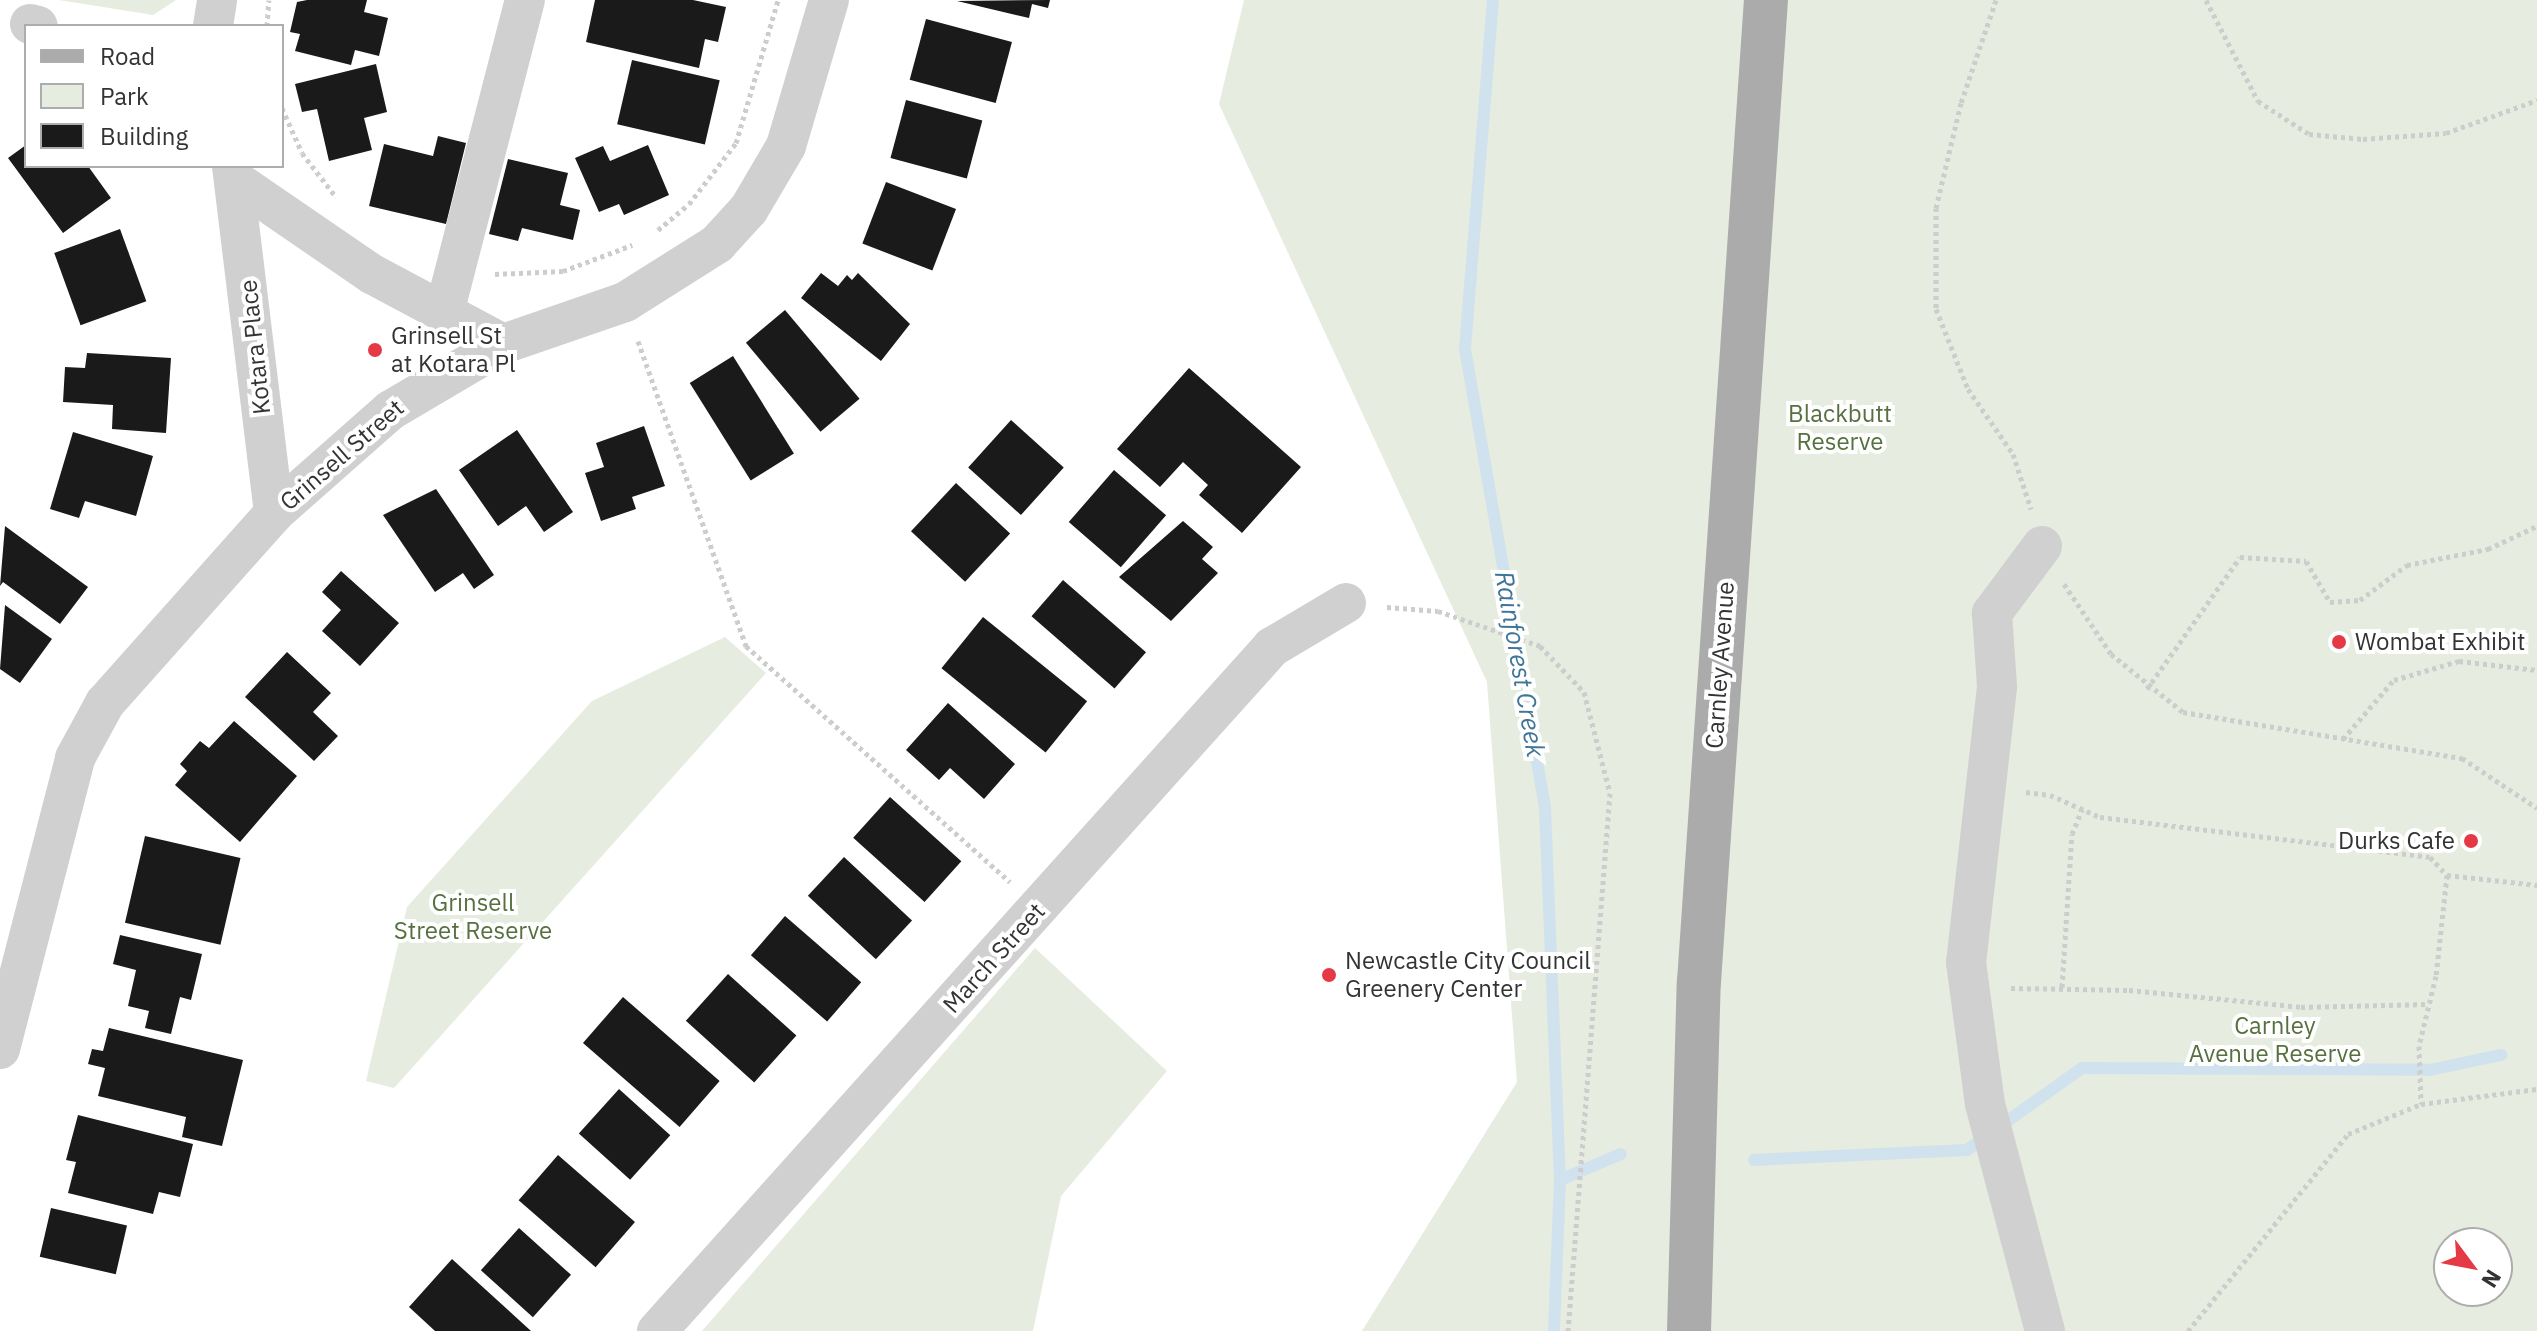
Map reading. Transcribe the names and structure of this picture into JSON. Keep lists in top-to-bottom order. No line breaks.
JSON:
{"streets":{"main road":["Carnley Avenue"],"street":["Kotara Place","Grinsell Street","March Street"]},"crossings":[["Kotara Place","Grinsell Street"]],"water":["Rainforest Creek"],"parks":["Blackbutt Reserve","Grinsell Street Reserve","Carnley Avenue Reserve"],"places":["Grinsell St at Kotara Pl","Wombat Exhibit","Durks Cafe","Newcastle City Council Greenery Center"],"legend":["Road","Park","Building"],"north":"bottom right"}
